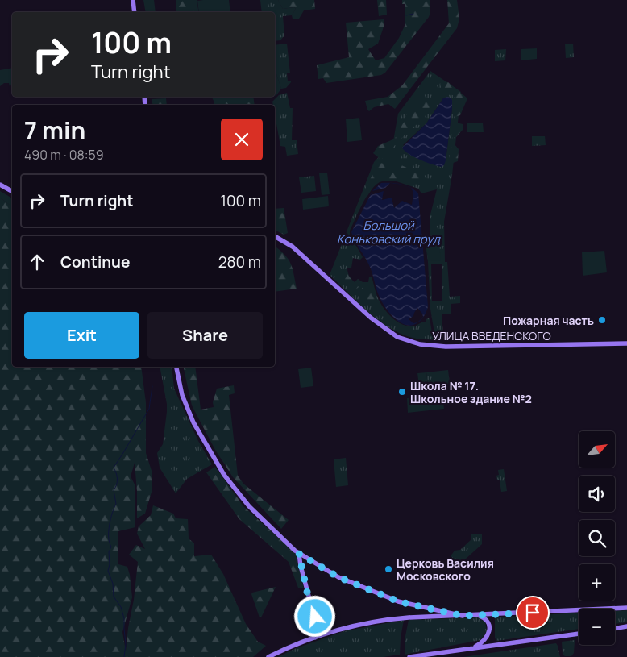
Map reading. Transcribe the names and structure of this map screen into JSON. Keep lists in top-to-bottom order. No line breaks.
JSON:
{"streets":{"main road":["УЛИЦА ВВЕДЕНСКОГО"]},"water":["Большой Коньковский пруд"],"places":["Пожарная часть","Школа № 17. Школьное здание №2","Церковь Василия Московского"],"north":"top right","page":{"turn":["100 m","Turn right"],"heading":["7 min","490 m · 08:59"],"list":[{"name":"Turn right","value":"100 m"},{"name":"Continue","value":"280 m"}],"buttons":["Exit","Share"],"map_buttons":["+","−"]}}
